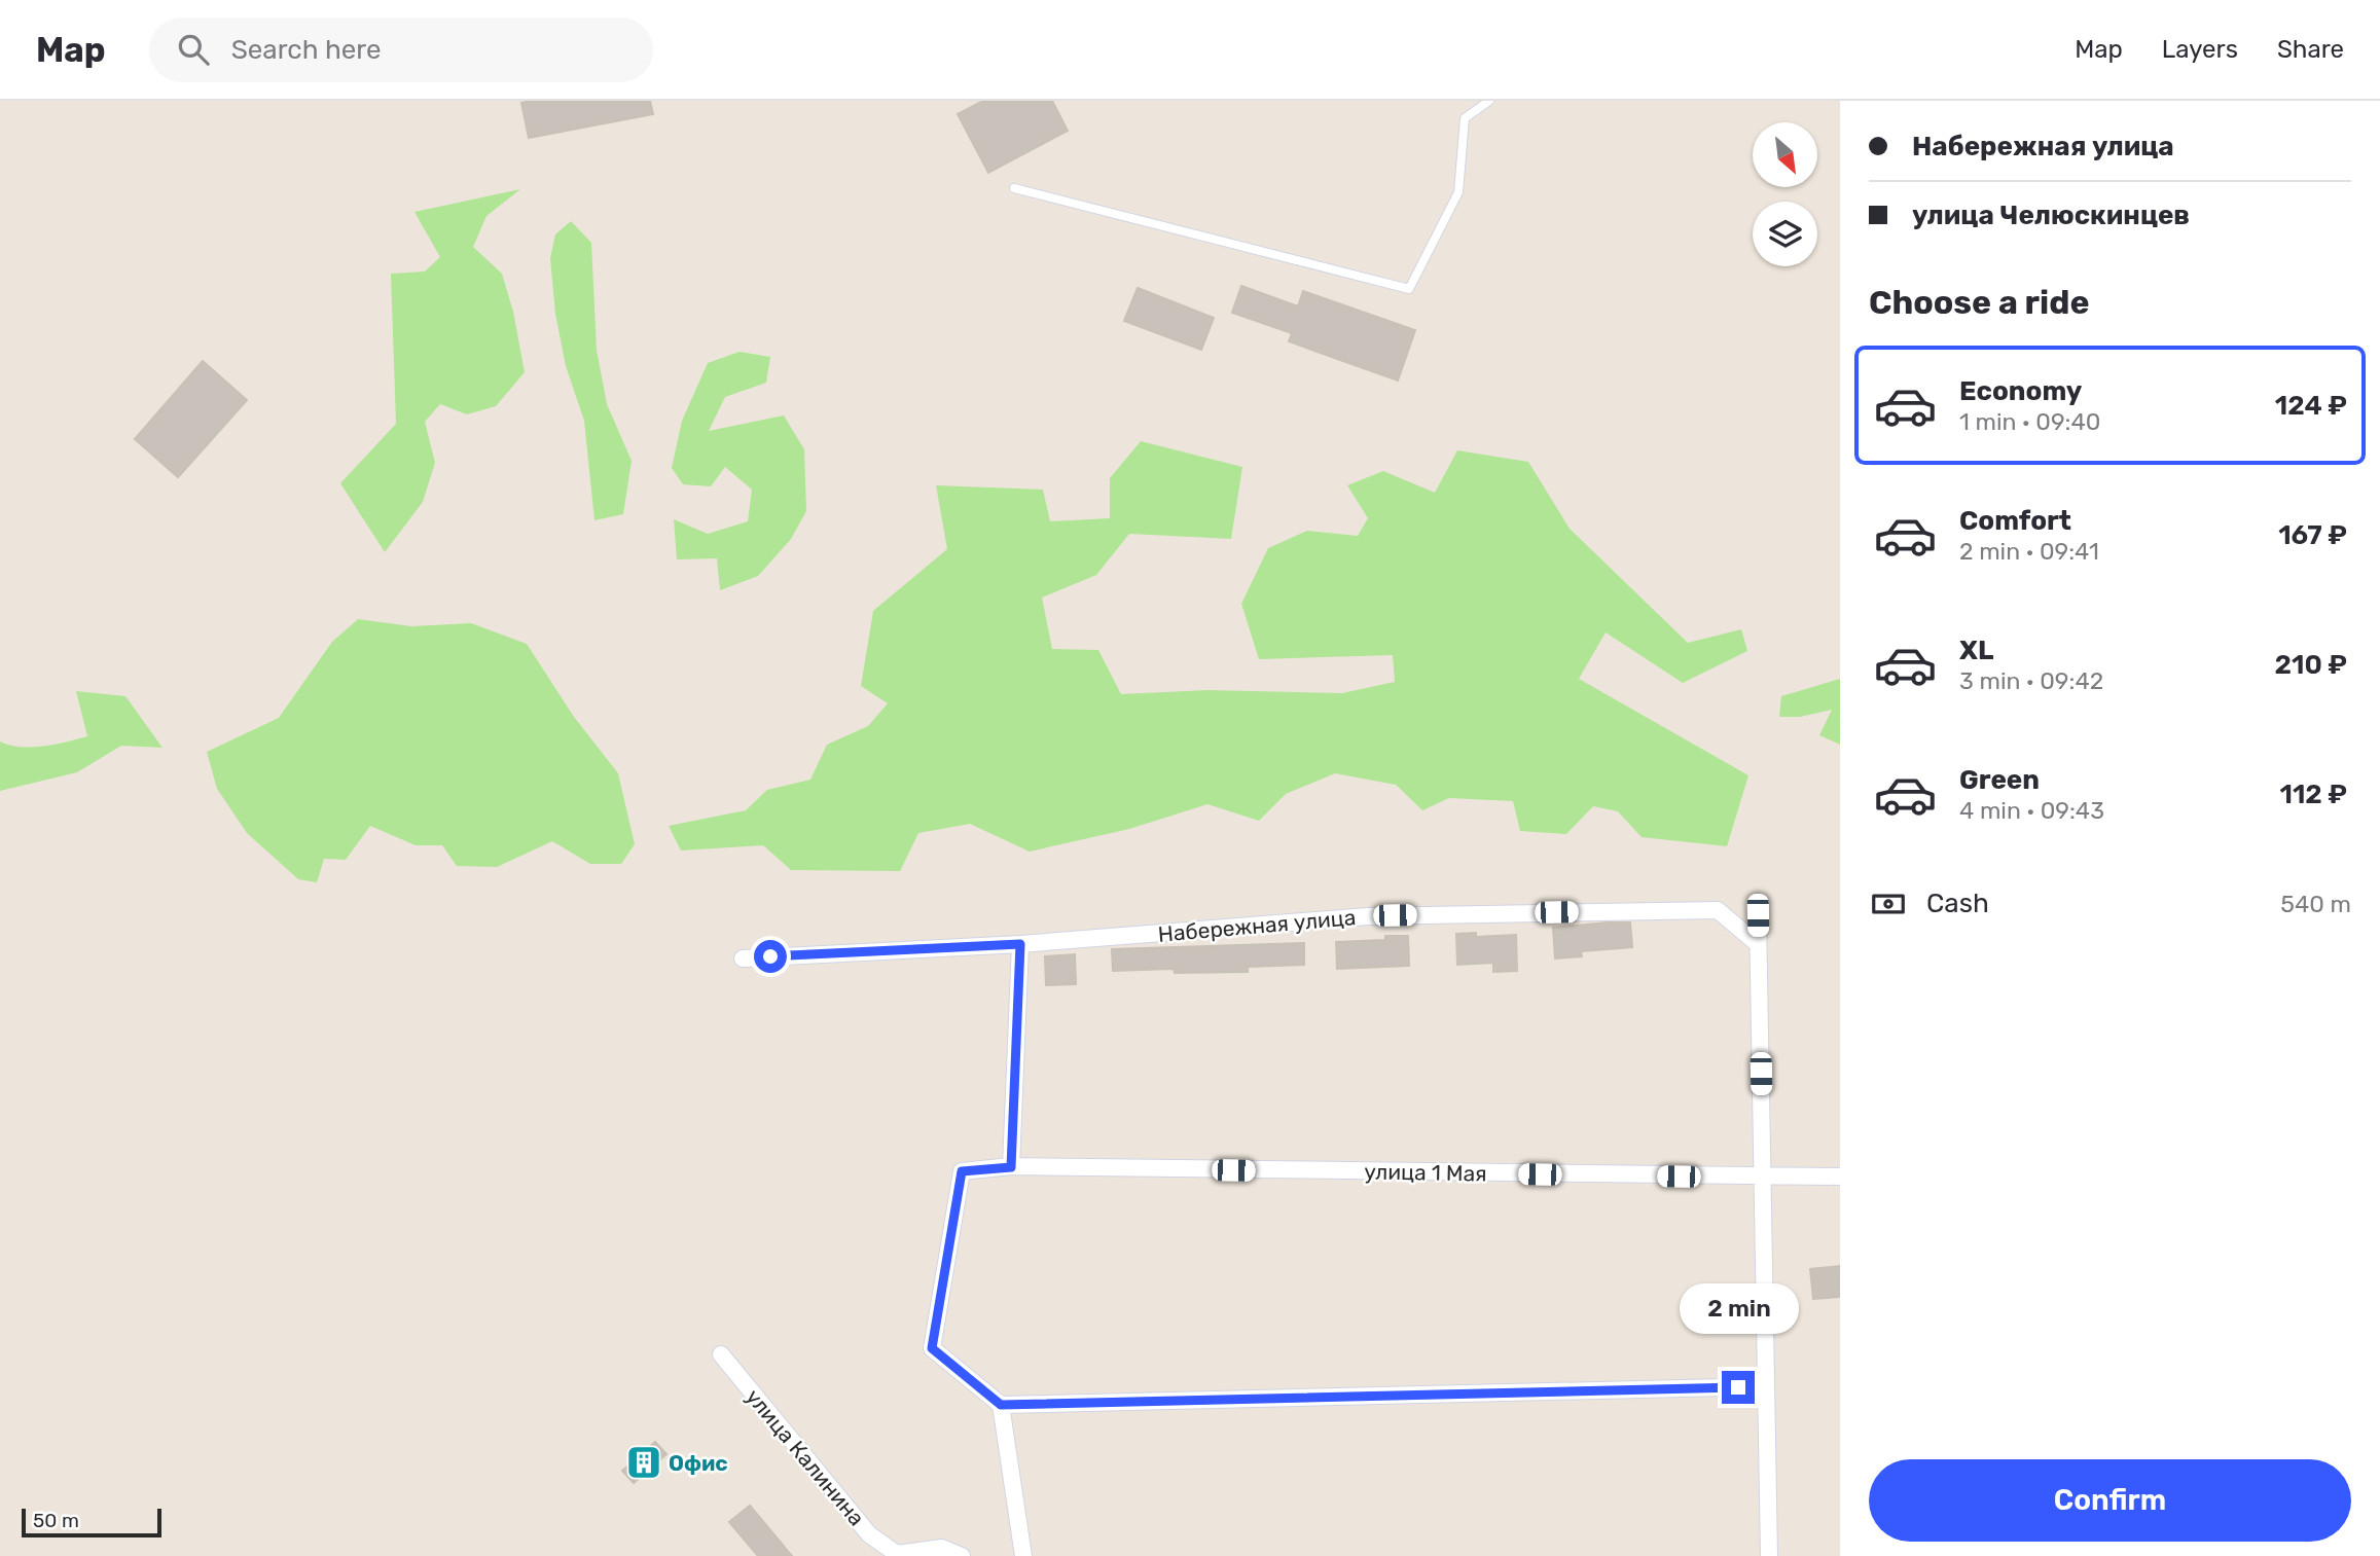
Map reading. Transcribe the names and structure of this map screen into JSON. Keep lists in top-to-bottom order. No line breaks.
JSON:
{"streets":{"street":["Набережная улица","улица 1 Мая","улица Калинина"]},"places":{"building":["Офис"]},"scale_bar":"50 m","north":"bottom right","page":{"header":"Map","search":"Search here","nav":["Map","Layers","Share"],"banner":["Набережная улица","улица Челюскинцев"],"heading":"Choose a ride","list":[{"name":"Economy","note":"1 min · 09:40","value":"124 ₽"},{"name":"Comfort","note":"2 min · 09:41","value":"167 ₽"},{"name":"XL","note":"3 min · 09:42","value":"210 ₽"},{"name":"Green","note":"4 min · 09:43","value":"112 ₽"}],"pay":["Cash","540 m"],"bubble":"2 min","buttons":"Confirm","scale":"50 m"}}
